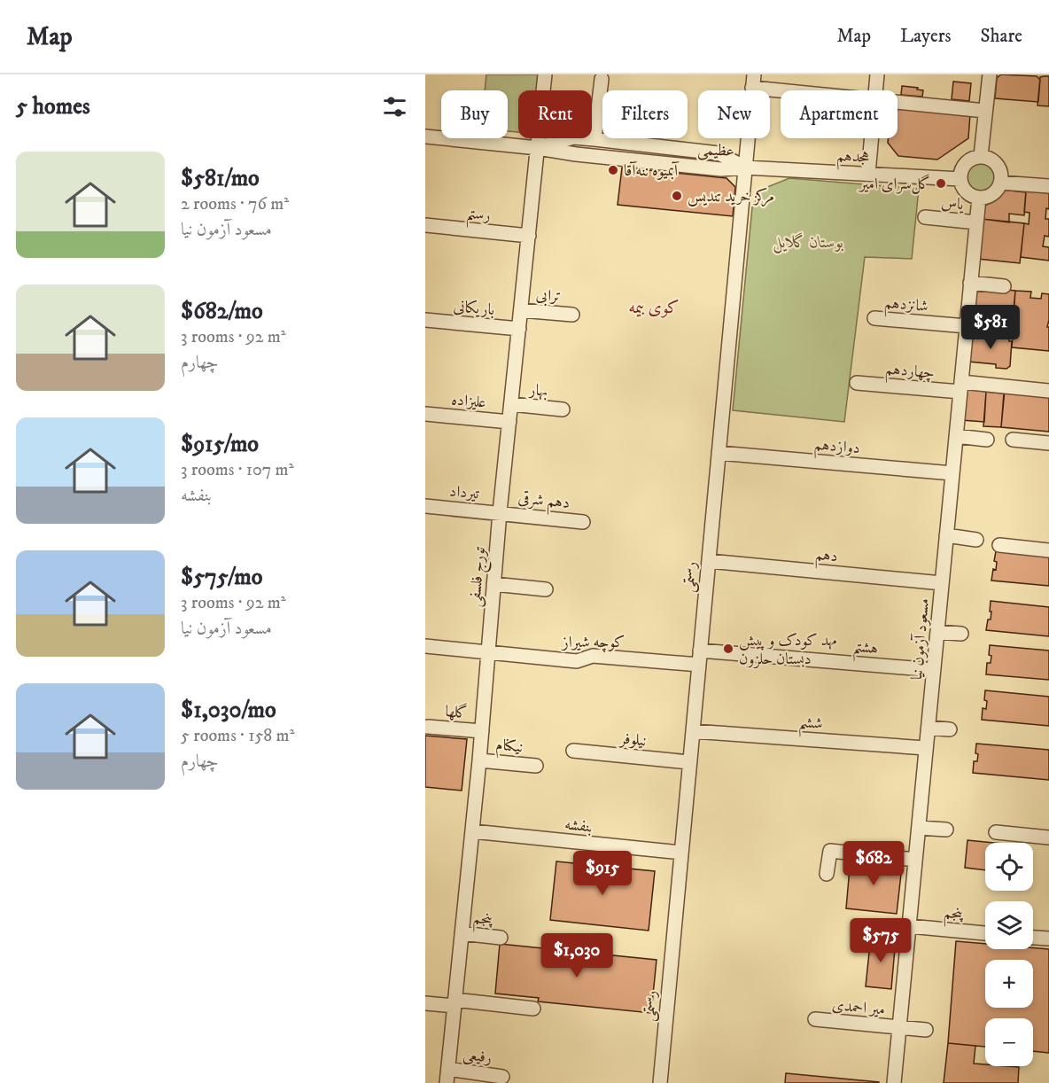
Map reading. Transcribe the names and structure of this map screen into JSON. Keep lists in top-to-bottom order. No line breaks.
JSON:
{"streets":{"street":["عظیمی","هجدهم","یاس","رستم","ترابی","شانزدهم","باریکانی","چهاردهم","بهار","علیزاده","دوازدهم","تیرداد","دهم شرقی","دهم","تورج فلسفی","رستمی","مسعود آزمون نیا","کوچه شیراز","هشتم","گلها","ششم","نیلوفر","نیکنام","بنفشه","پنجم","میر احمدی","رفیعی"]},"crossings":[["عظیمی","هجدهم"],["عظیمی","تورج فلسفی"],["عظیمی","رستمی"],["هجدهم","رستمی"],["هجدهم","مسعود آزمون نیا"],["یاس","مسعود آزمون نیا"],["رستم","تورج فلسفی"],["ترابی","تورج فلسفی"],["شانزدهم","مسعود آزمون نیا"],["باریکانی","تورج فلسفی"],["چهاردهم","مسعود آزمون نیا"],["بهار","تورج فلسفی"],["علیزاده","تورج فلسفی"],["دوازدهم","رستمی"],["دوازدهم","مسعود آزمون نیا"],["تیرداد","دهم شرقی"],["تیرداد","تورج فلسفی"],["دهم شرقی","تورج فلسفی"],["دهم","رستمی"],["دهم","مسعود آزمون نیا"],["تورج فلسفی","کوچه شیراز"],["تورج فلسفی","گلها"],["تورج فلسفی","نیکنام"],["تورج فلسفی","بنفشه"],["تورج فلسفی","پنجم"],["تورج فلسفی","رفیعی"],["رستمی","کوچه شیراز"],["رستمی","هشتم"],["رستمی","ششم"],["رستمی","نیلوفر"],["رستمی","بنفشه"],["مسعود آزمون نیا","هشتم"],["مسعود آزمون نیا","ششم"],["مسعود آزمون نیا","پنجم"],["مسعود آزمون نیا","میر احمدی"],["کوچه شیراز","هشتم"]],"districts":["کوی بیمه"],"parks":["بوستان گلایل"],"places":["آبمیوه ننه‌آقا","گل‌سرای امیر","مرکز خرید تندیس","مهد کودک و پیش دبستان حلزون"],"page":{"header":"Map","nav":["Map","Layers","Share"],"heading":"5 homes","chip":["Buy","Rent","Filters","New","Apartment"],"list":[{"name":"$581/mo","note":"2 rooms · 76 m² · مسعود آزمون نیا"},{"name":"$682/mo","note":"3 rooms · 92 m² · چهارم"},{"name":"$915/mo","note":"3 rooms · 107 m² · بنفشه"},{"name":"$575/mo","note":"3 rooms · 92 m² · مسعود آزمون نیا"},{"name":"$1,030/mo","note":"5 rooms · 158 m² · چهارم"}],"price":["$581","$682","$915","$575","$1,030"],"map_buttons":["+","−"]}}
